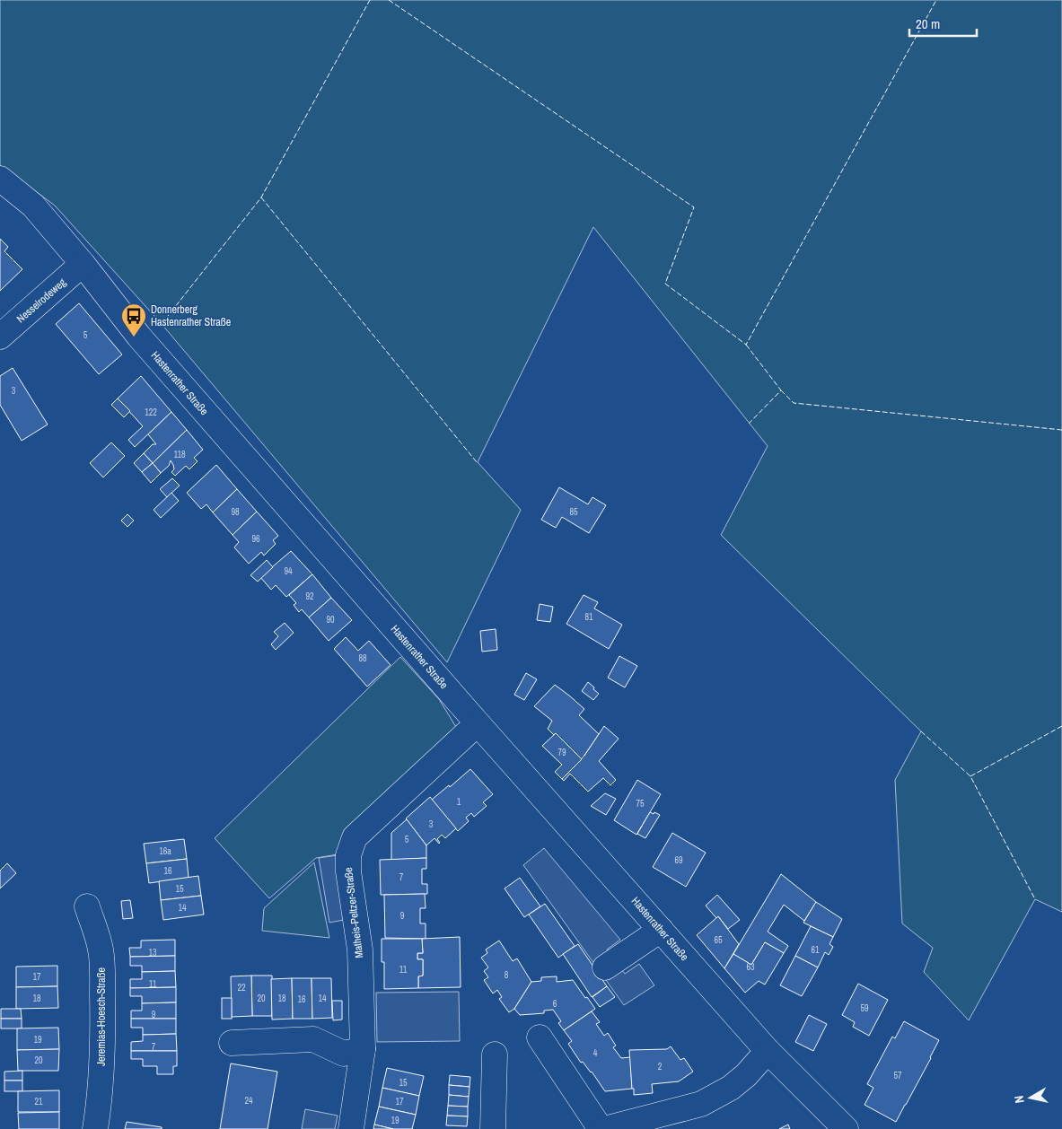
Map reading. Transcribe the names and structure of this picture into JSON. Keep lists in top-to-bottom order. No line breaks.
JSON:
{"streets":{"street":["Nesselrodeweg","Hastenrather Straße","Matheis-Peltzer-Straße","Jeremias-Hoesch-Straße"]},"crossings":[["Nesselrodeweg","Hastenrather Straße"],["Hastenrather Straße","Matheis-Peltzer-Straße"]],"places":{"bus stop":["Donnerberg Hastenrather Straße"]},"house_numbers":["5","3","122","118","98","85","96","94","92","81","90","88","79","1","75","3","5","16a","69","16","7","15","14","9","65","61","13","63","11","8","17","11","22","18","20","18","14","16","6","59","9","19","7","4","20","2","57","15","24","21","17","19"],"scale_bar":"20 m","north":"left"}
